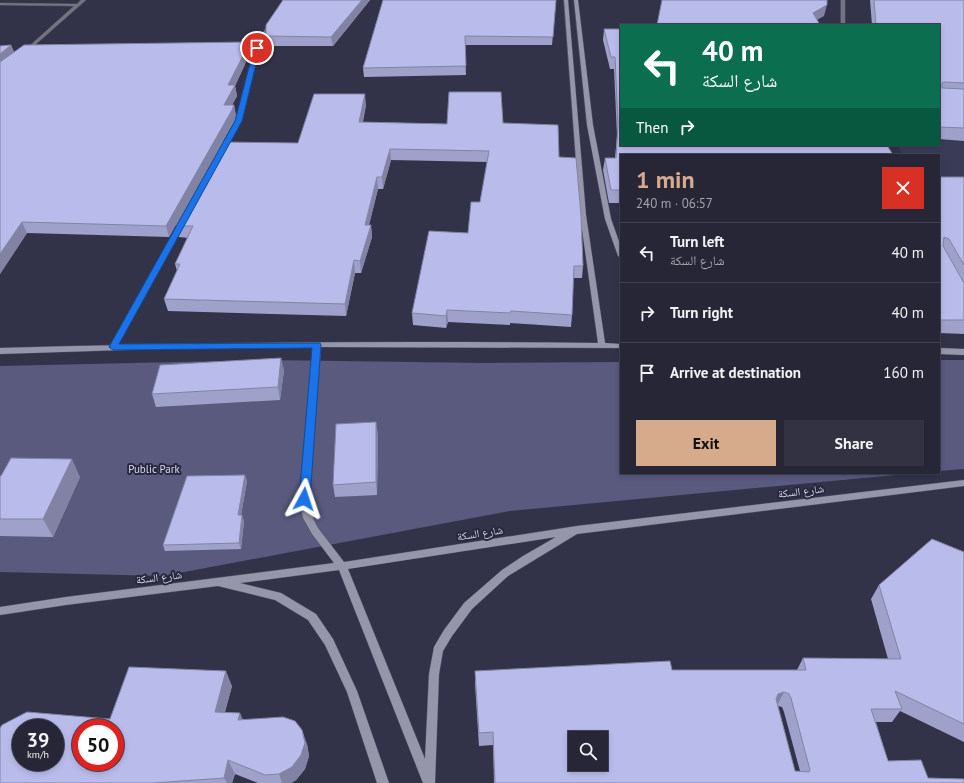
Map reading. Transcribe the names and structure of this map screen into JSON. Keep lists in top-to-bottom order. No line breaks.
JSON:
{"streets":{"main road":["شارع السكة"]},"parks":["Public Park"],"page":{"turn":["40 m","شارع السكة"],"then":"Then","heading":["1 min","240 m · 06:57"],"list":[{"name":"Turn left","note":"شارع السكة","value":"40 m"},{"name":"Turn right","value":"40 m"},{"name":"Arrive at destination","value":"160 m"}],"buttons":["Exit","Share"],"speed":"39 km/h","limit":"50"}}
